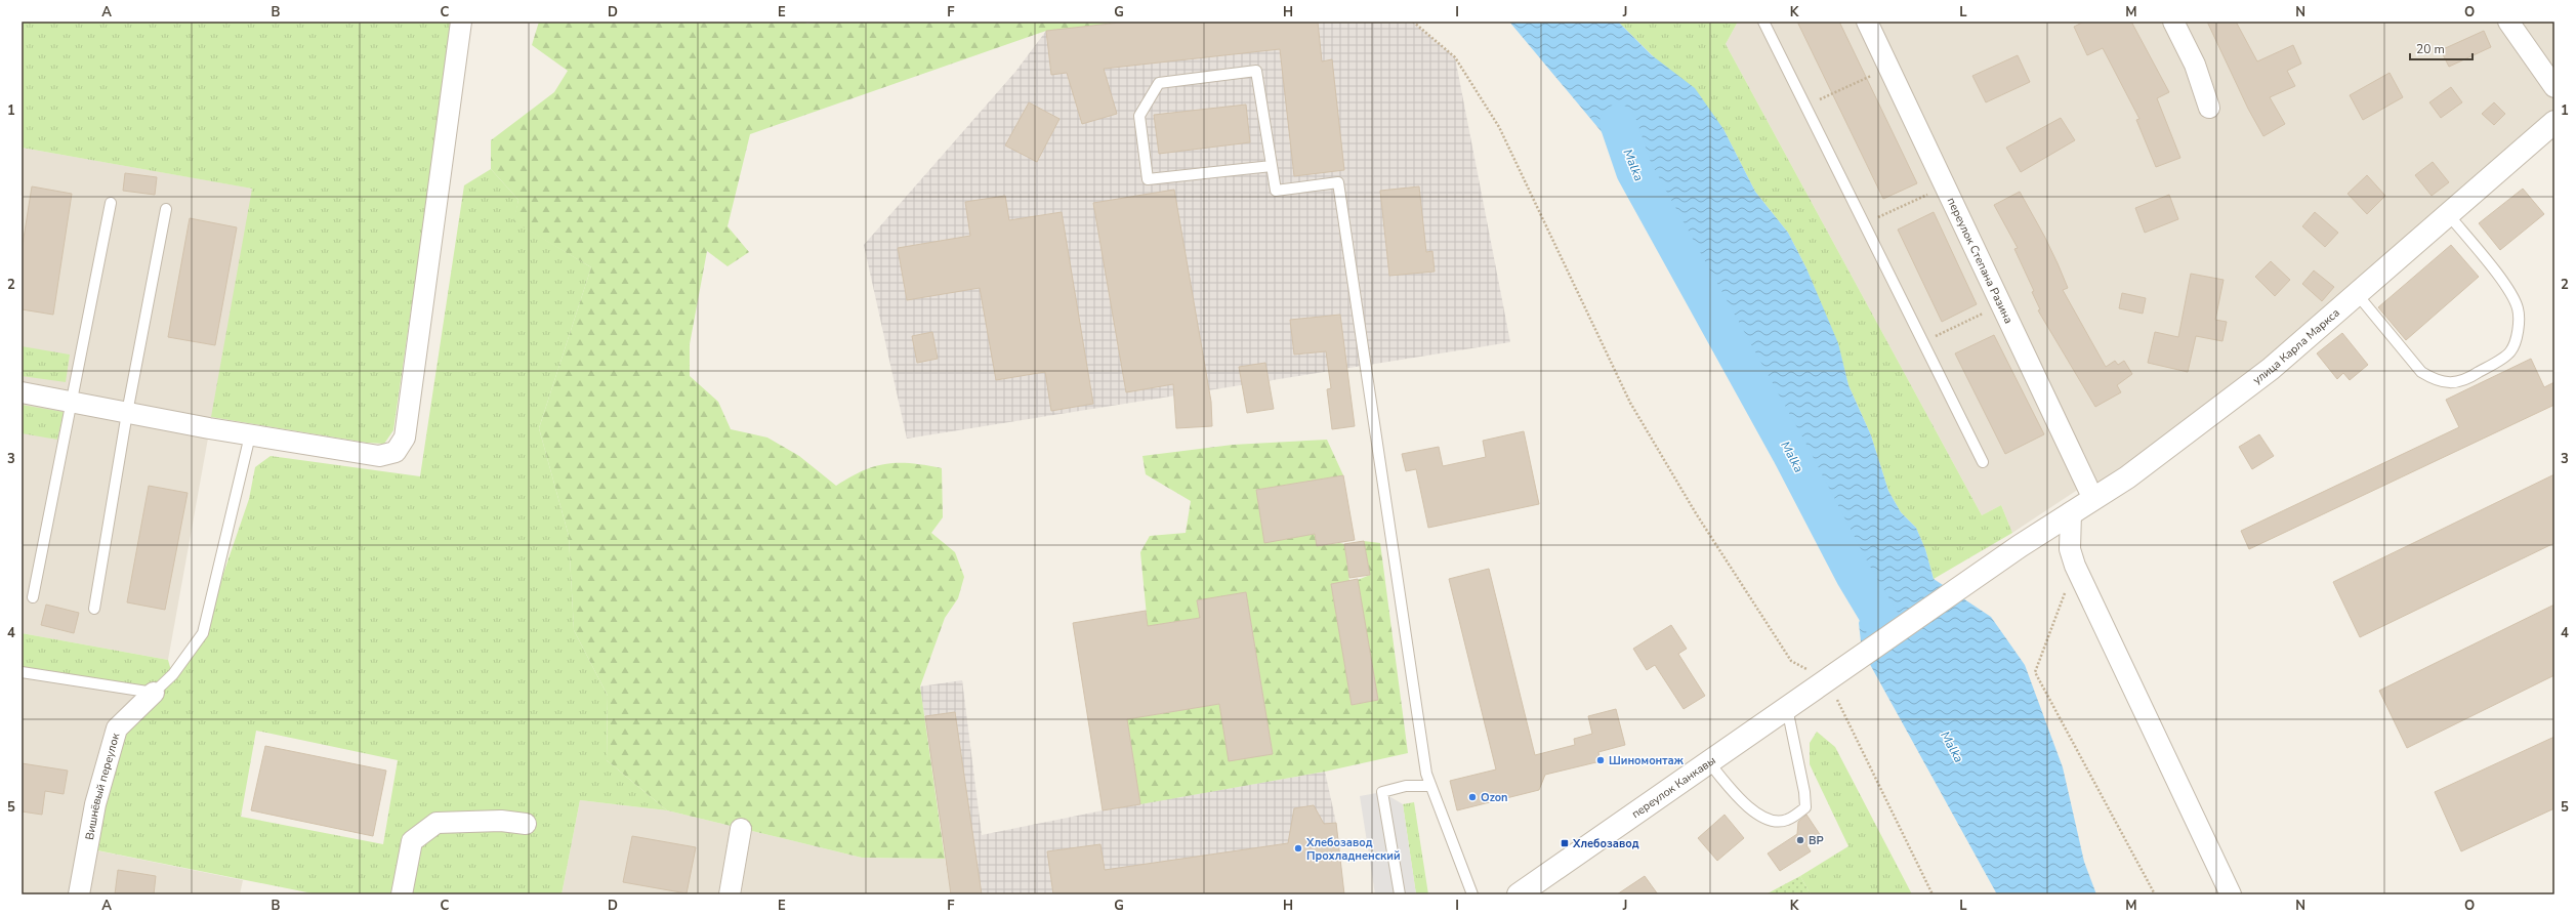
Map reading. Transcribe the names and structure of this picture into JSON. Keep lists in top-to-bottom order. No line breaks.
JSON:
{"streets":{"street":["переулок Степана Разина","улица Карла Маркса","переулок Канкавы","Вишнёвый переулок"]},"crossings":[["переулок Степана Разина","улица Карла Маркса"],["улица Карла Маркса","переулок Канкавы"]],"water":["Malka"],"places":{"other":["Шиномонтаж","Ozon","BP","Хлебозавод Прохладненский"],"transit":["Хлебозавод"]},"scale_bar":"20 m","grid":{"columns":["A","B","C","D","E","F","G","H","I","J","K","L","M","N","O"],"rows":["1","2","3","4","5"]}}
